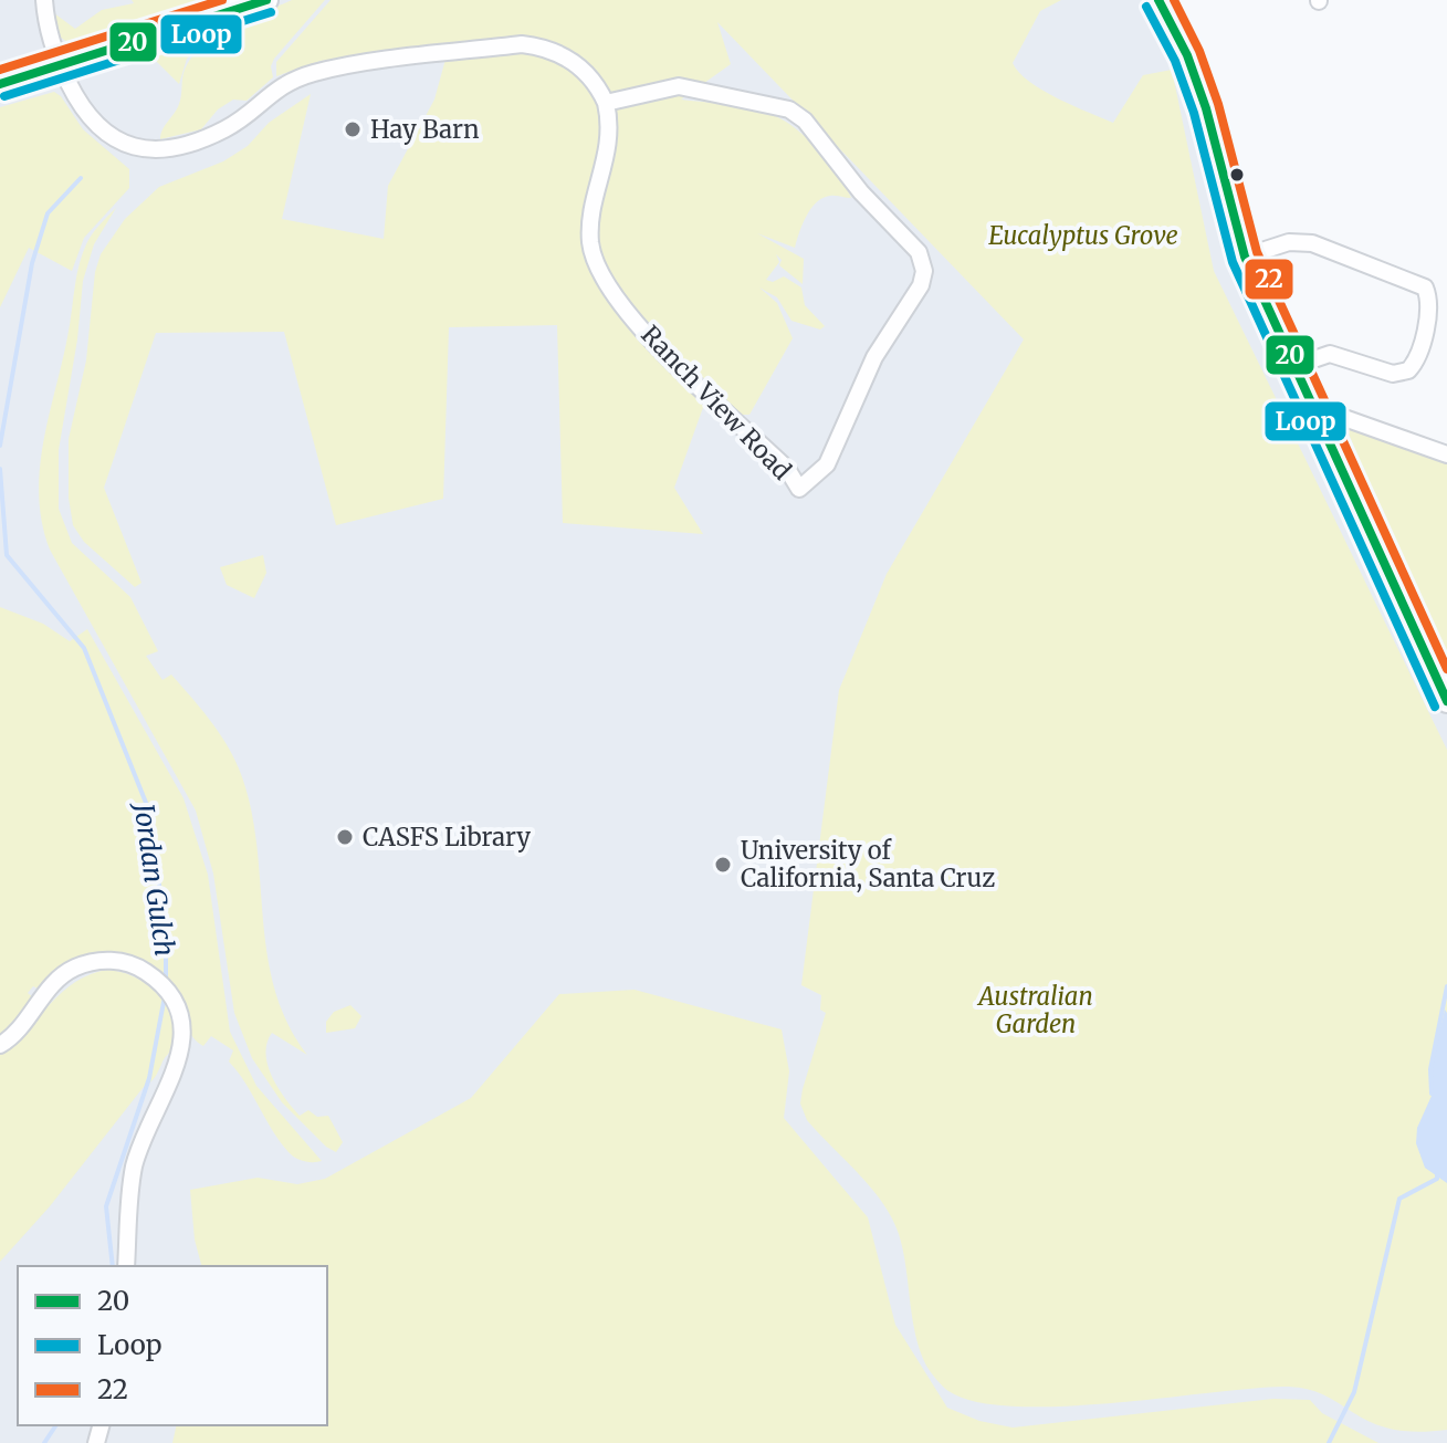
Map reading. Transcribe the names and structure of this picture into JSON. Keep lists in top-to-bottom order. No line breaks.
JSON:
{"streets":{"street":["Ranch View Road"]},"water":["Jordan Gulch"],"parks":["Eucalyptus Grove","Australian Garden"],"places":["Hay Barn","CASFS Library","University of California, Santa Cruz"],"lines":["transit line 20","transit line 22","transit line Loop"],"legend":["20","Loop","22"]}
